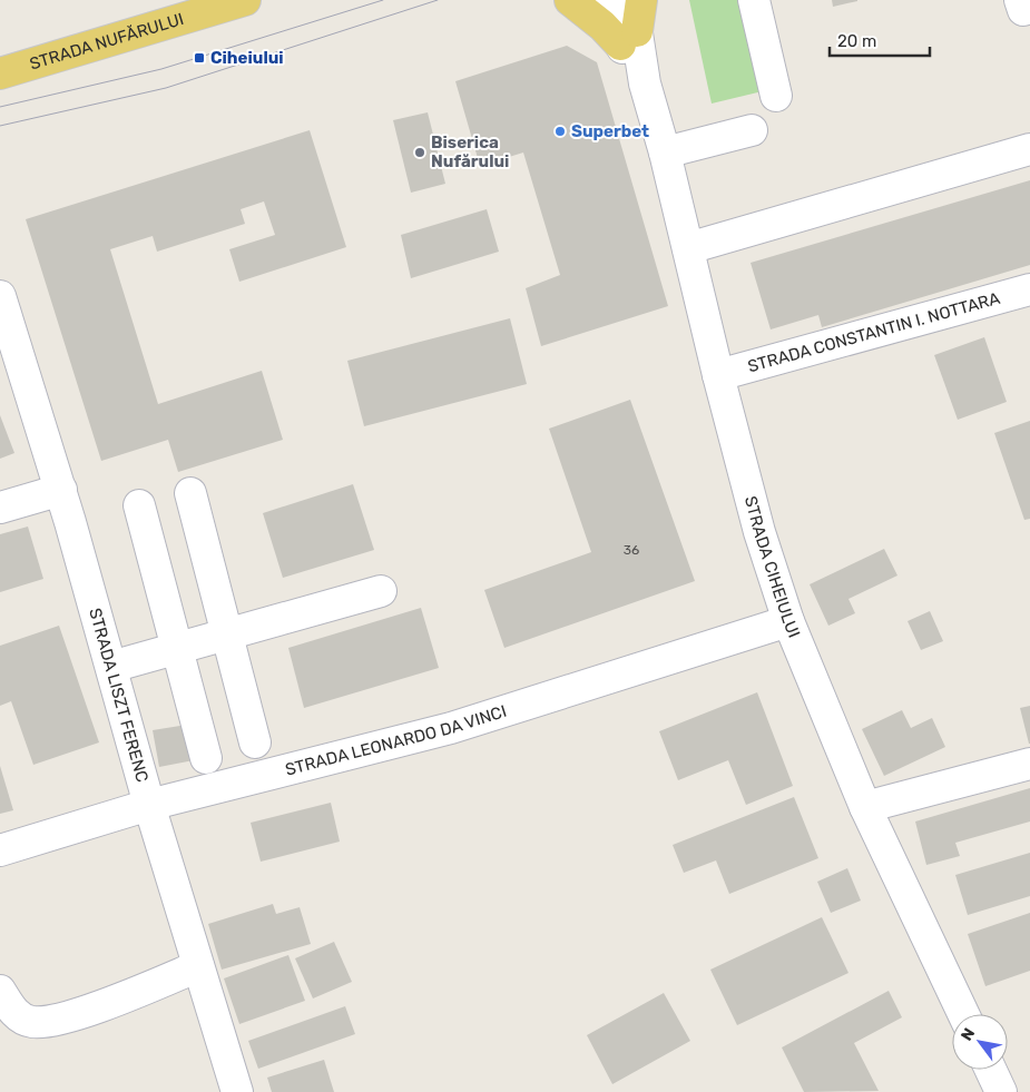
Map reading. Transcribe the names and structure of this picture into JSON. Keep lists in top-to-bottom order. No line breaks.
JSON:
{"streets":{"main road":["STRADA NUFĂRULUI"],"street":["STRADA CONSTANTIN I. NOTTARA","STRADA CIHEIULUI","STRADA LISZT FERENC","STRADA LEONARDO DA VINCI"]},"crossings":[["STRADA CONSTANTIN I. NOTTARA","STRADA CIHEIULUI"],["STRADA CIHEIULUI","STRADA LEONARDO DA VINCI"],["STRADA LISZT FERENC","STRADA LEONARDO DA VINCI"]],"places":{"transit":["Ciheiului"],"other":["Superbet","Biserica Nufărului"]},"house_numbers":["36"],"scale_bar":"20 m","north":"top left"}
